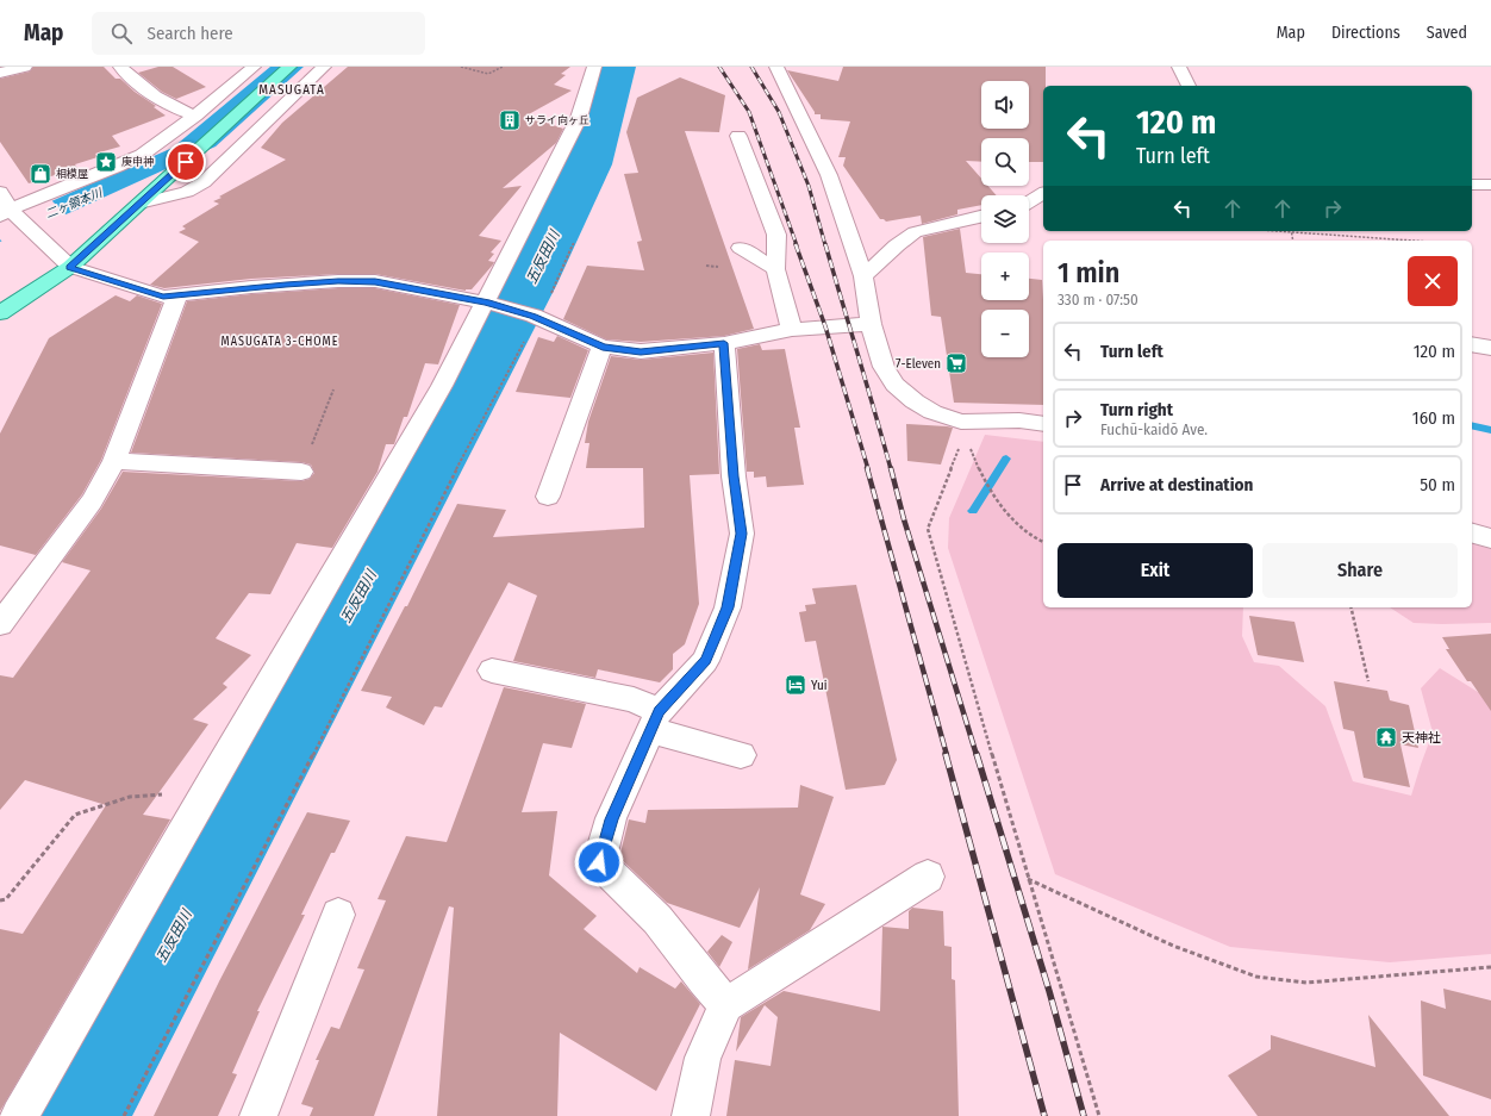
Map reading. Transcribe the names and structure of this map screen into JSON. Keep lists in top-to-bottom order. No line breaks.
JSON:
{"districts":["MASUGATA","MASUGATA 3-CHOME"],"water":["二ヶ領本川","五反田川"],"places":{"building":["サライ向ヶ丘"],"place":["庚申神"],"shop":["相模屋"],"supermarket":["7-Eleven"],"hotel":["Yui"],"temple":["天神社"]},"page":{"header":"Map","search":"Search here","nav":["Map","Directions","Saved"],"map_buttons":["+","−"],"turn":["120 m","Turn left"],"heading":["1 min","330 m · 07:50"],"list":[{"name":"Turn left","value":"120 m"},{"name":"Turn right","note":"Fuchū-kaidō Ave.","value":"160 m"},{"name":"Arrive at destination","value":"50 m"}],"buttons":["Exit","Share"]}}
